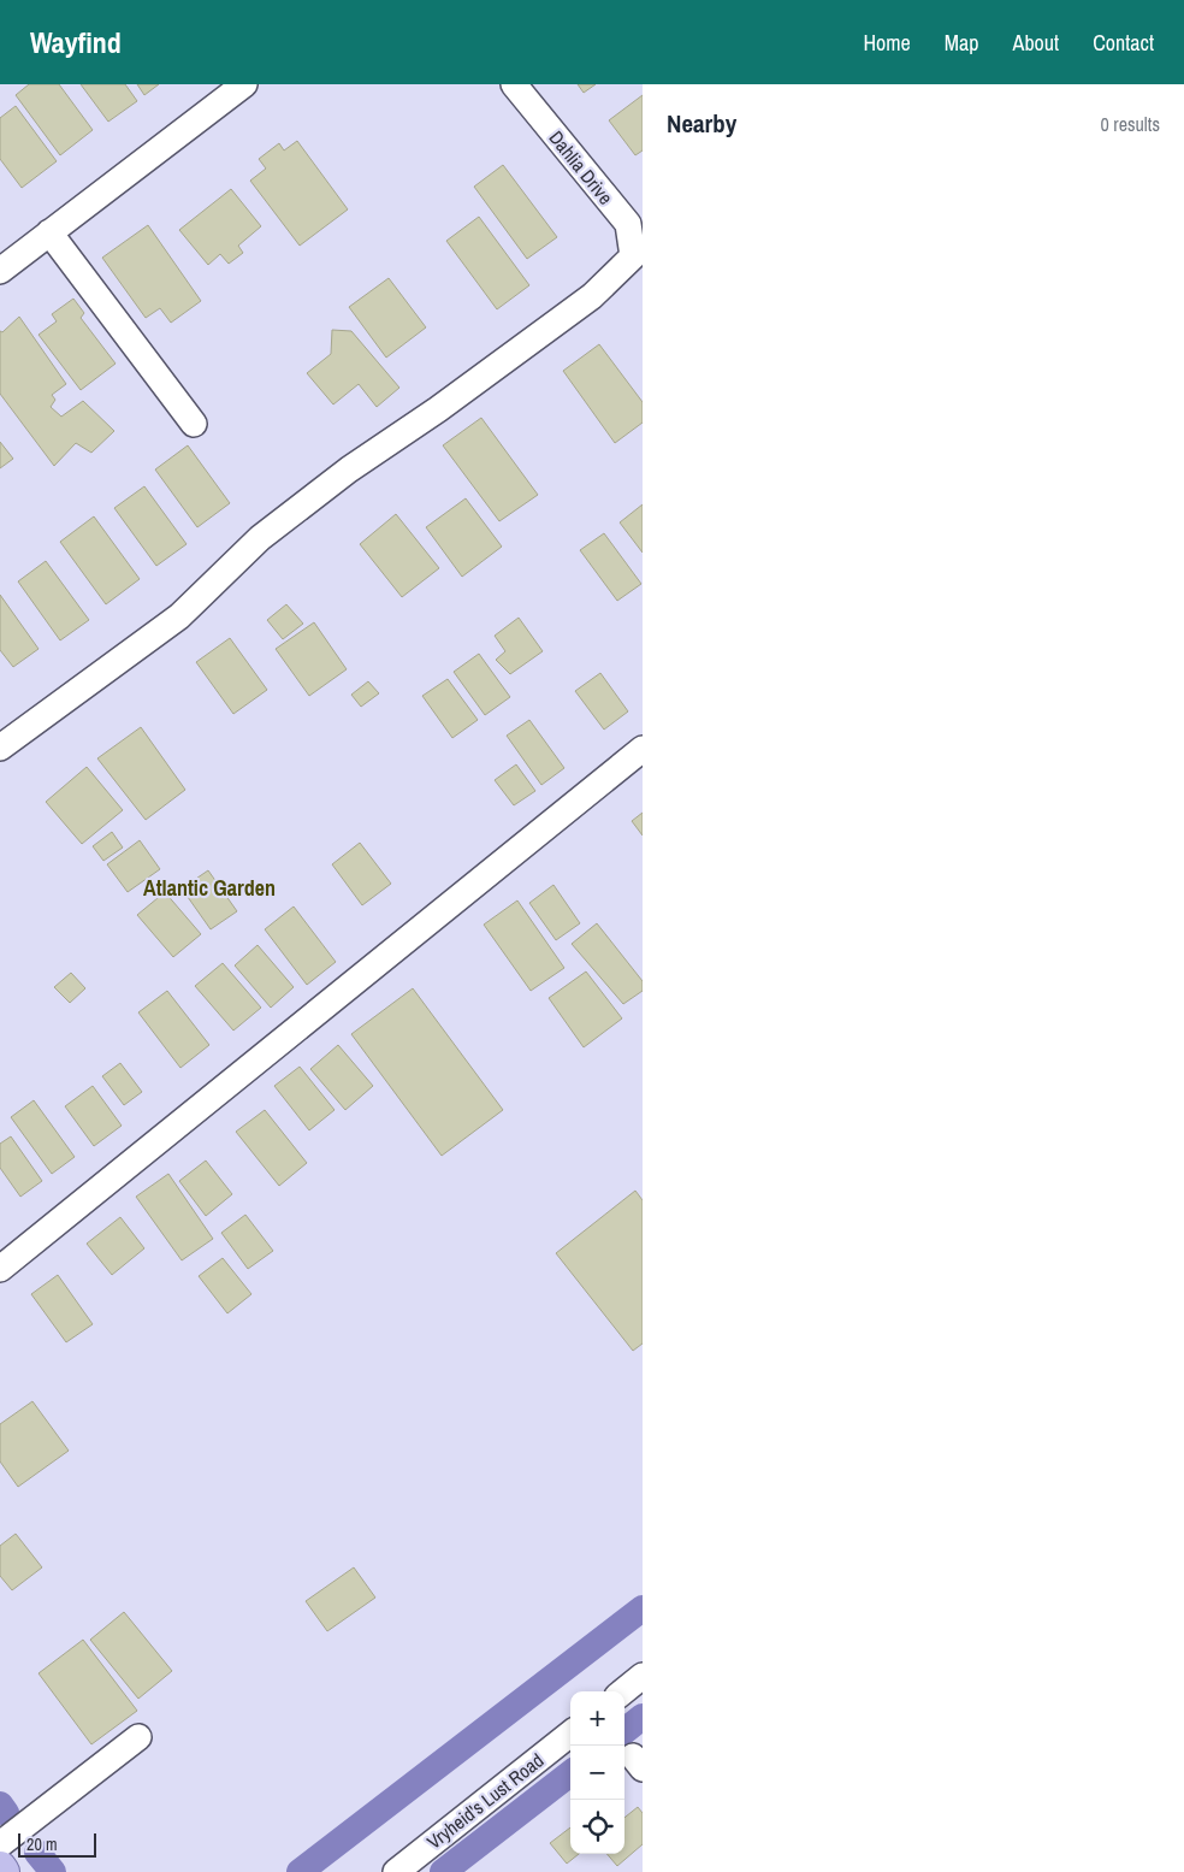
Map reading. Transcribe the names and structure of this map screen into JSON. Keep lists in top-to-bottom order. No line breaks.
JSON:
{"streets":{"street":["Dahlia Drive","Vryheid's Lust Road"]},"districts":["Atlantic Garden"],"scale_bar":"20 m","page":{"header":"Wayfind","nav":["Home","Map","About","Contact"],"heading":["Nearby","0 results"],"map_buttons":["+","−"],"scale":"20 m"}}
